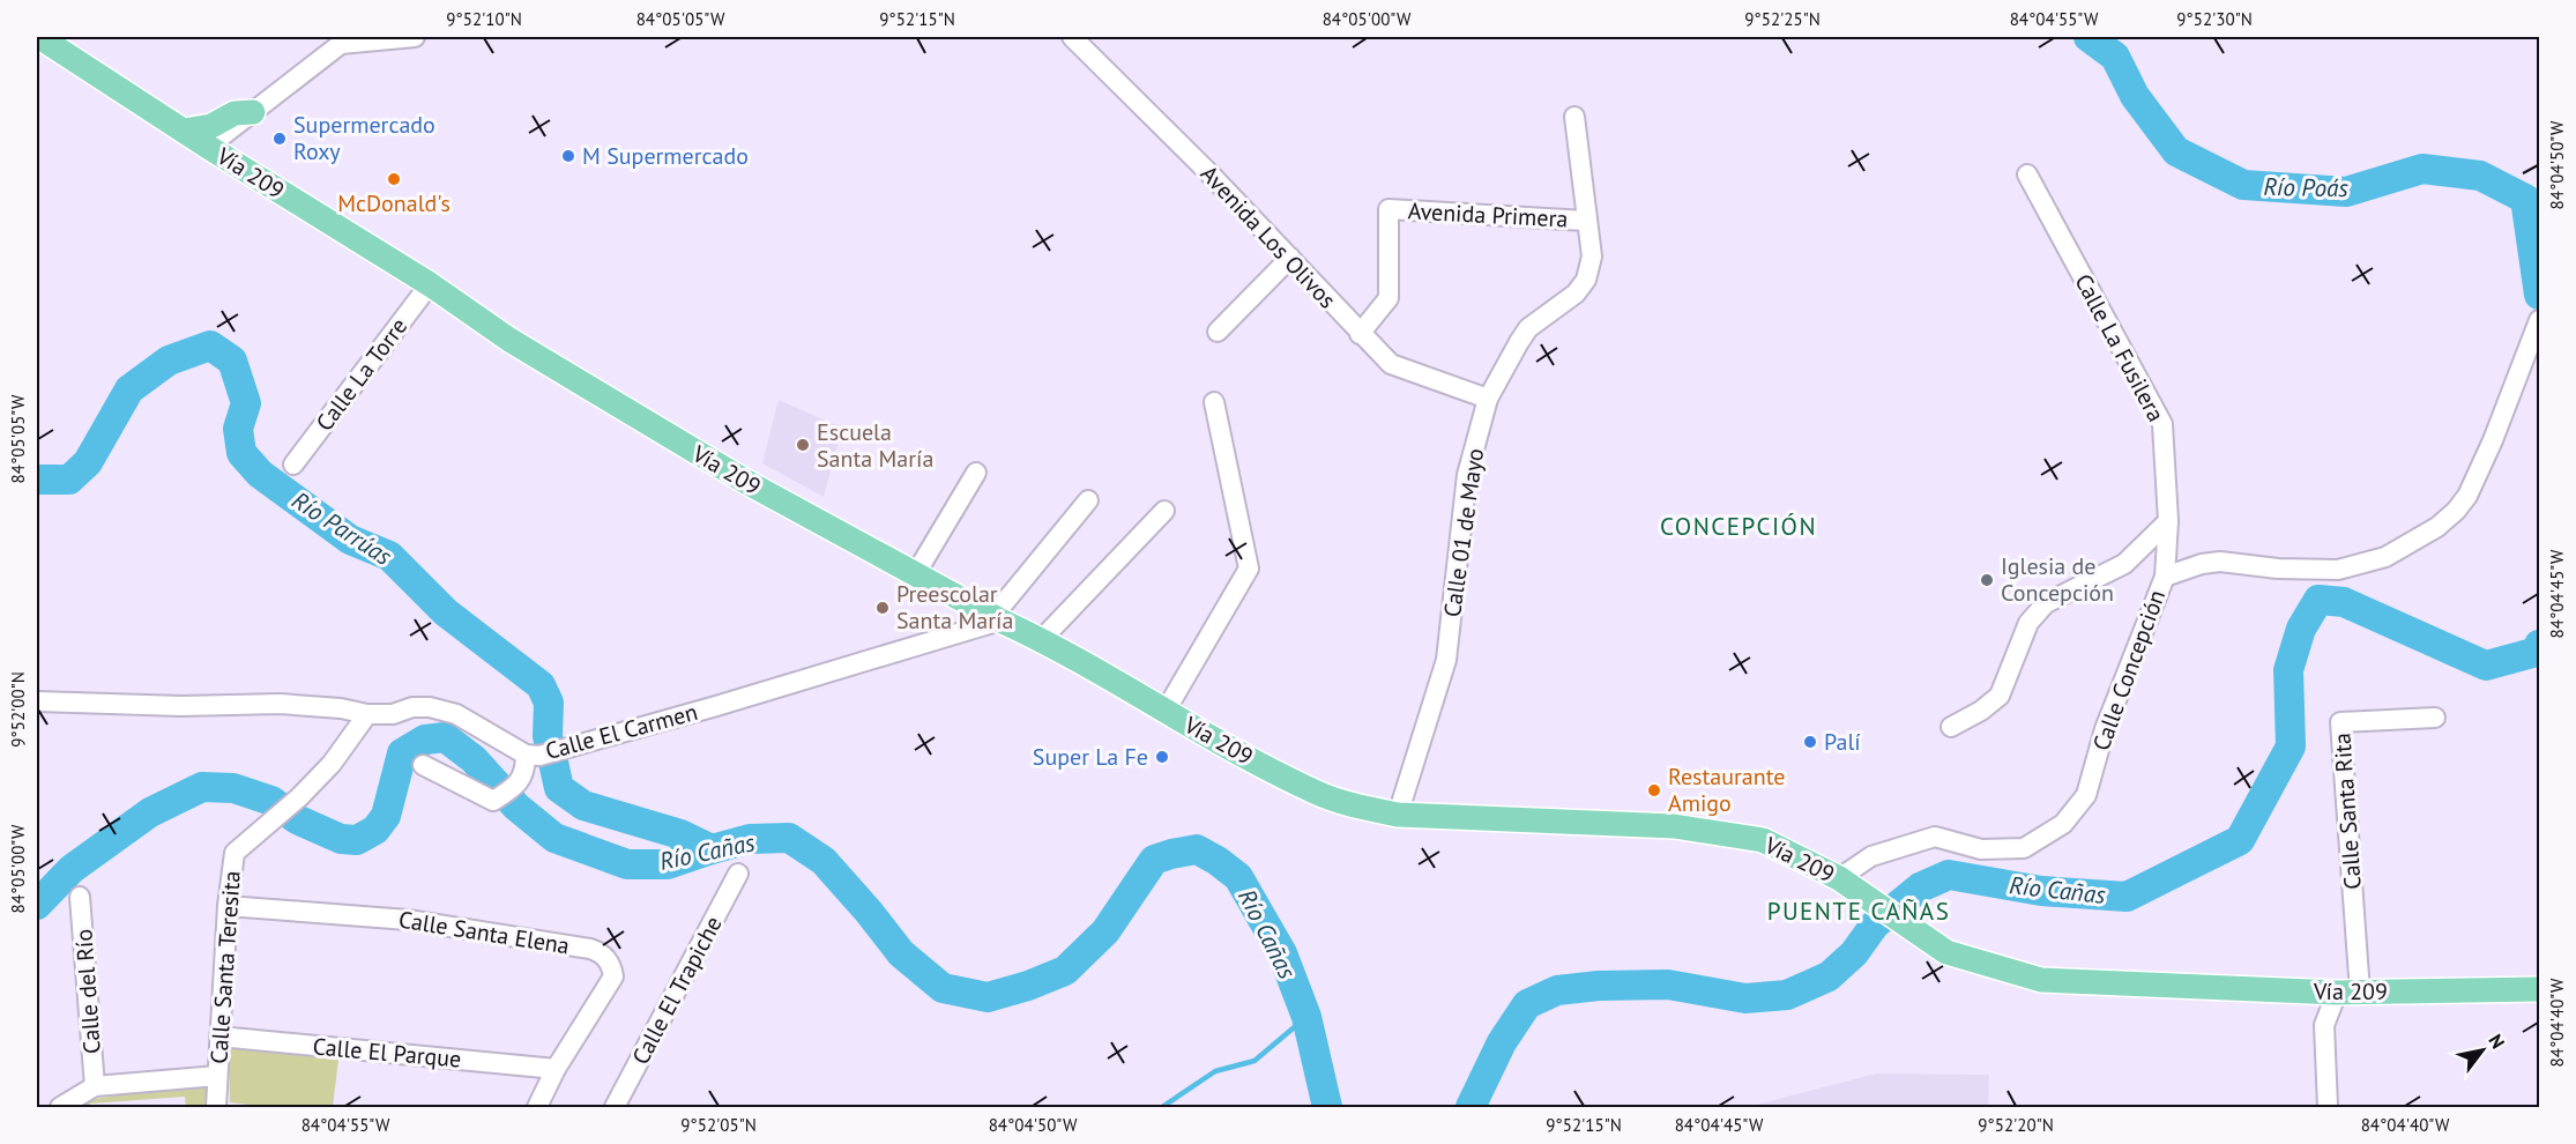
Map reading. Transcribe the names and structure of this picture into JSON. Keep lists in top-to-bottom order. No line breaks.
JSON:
{"streets":{"main road":["Vía 209"],"street":["Avenida Primera","Avenida Los Olivos","Calle La Fusilera","Calle La Torre","Calle 01 de Mayo","Calle Concepción","Calle El Carmen","Calle Santa Rita","Calle Santa Elena","Calle Santa Teresita","Calle El Trapiche","Calle del Río","Calle El Parque"]},"crossings":[["Vía 209","Calle La Torre"],["Vía 209","Calle 01 de Mayo"],["Vía 209","Calle Concepción"],["Vía 209","Calle El Carmen"],["Vía 209","Calle Santa Rita"],["Avenida Primera","Avenida Los Olivos"],["Avenida Primera","Calle 01 de Mayo"],["Avenida Los Olivos","Calle 01 de Mayo"],["Calle La Fusilera","Calle Concepción"],["Calle El Carmen","Calle Santa Teresita"],["Calle Santa Elena","Calle Santa Teresita"],["Calle Santa Elena","Calle El Parque"],["Calle Santa Teresita","Calle El Parque"]],"districts":["CONCEPCIÓN","PUENTE CAÑAS"],"water":["Río Poás","Río Parrúas","Río Cañas"],"places":["Supermercado Roxy","M Supermercado","McDonald's","Escuela Santa María","Iglesia de Concepción","Preescolar Santa María","Palí","Super La Fe","Restaurante Amigo"],"north":"top right","coordinates":["9°52'10\"N","84°05'05\"W","9°52'15\"N","84°05'00\"W","9°52'25\"N","84°04'55\"W","9°52'30\"N","84°04'50\"W","84°04'45\"W","9°52'00\"N","84°04'40\"W","9°52'05\"N","9°52'20\"N"]}
